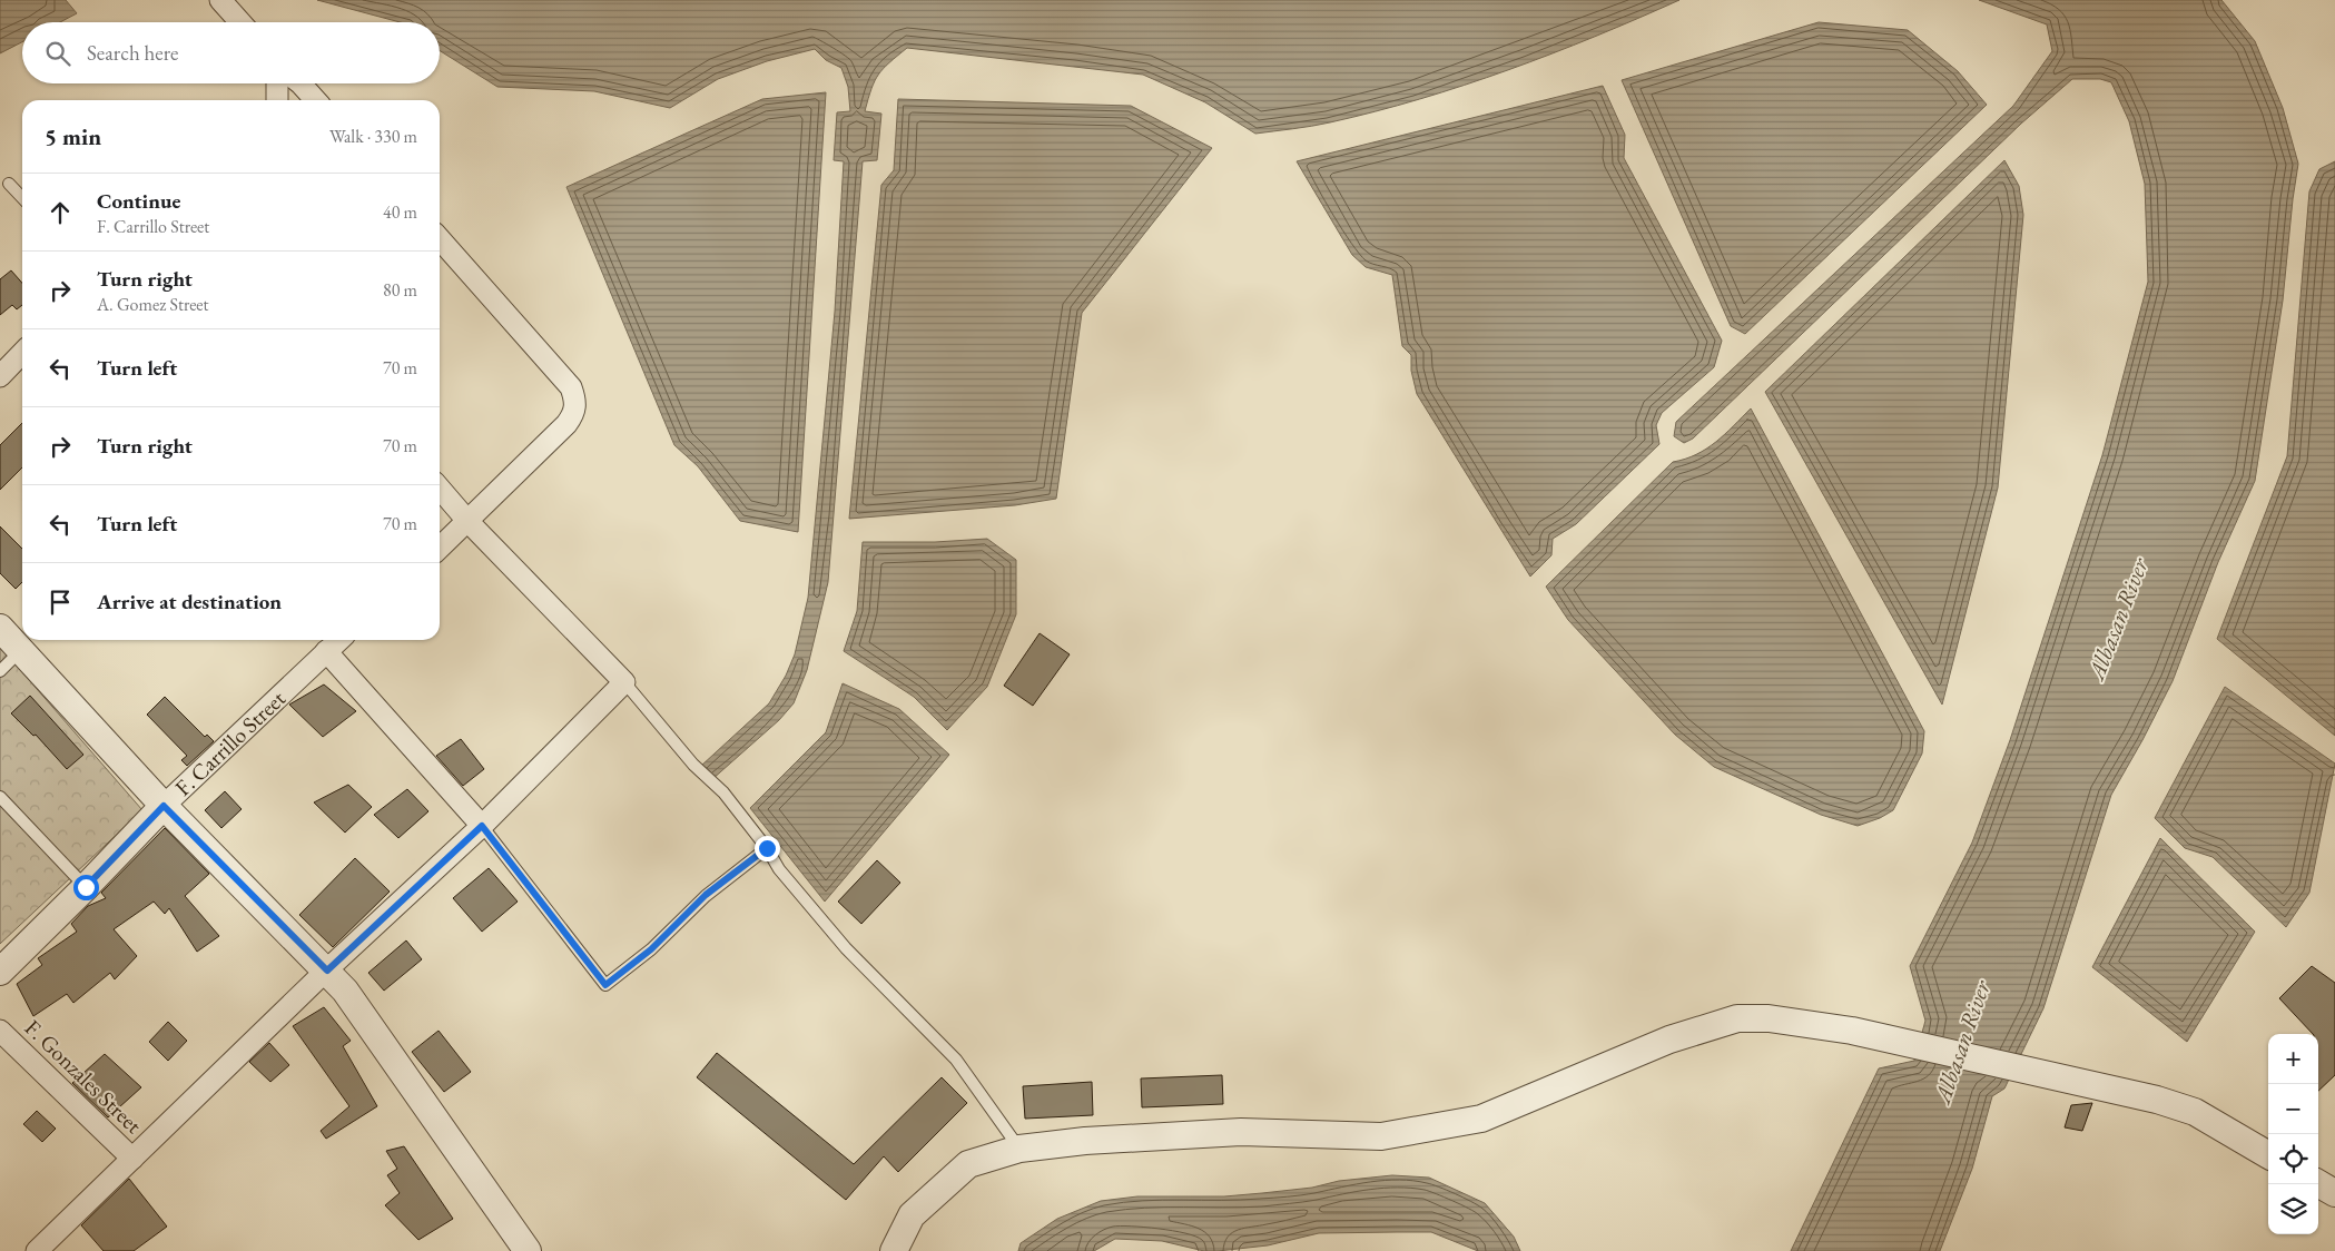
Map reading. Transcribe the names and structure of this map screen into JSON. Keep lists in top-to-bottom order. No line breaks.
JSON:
{"streets":{"street":["F. Carrillo Street","F. Gonzales Street"]},"water":["Albasan River"],"page":{"search":"Search here","heading":["5 min","Walk · 330 m"],"list":[["Continue","F. Carrillo Street","40 m"],["Turn right","A. Gomez Street","80 m"],["Turn left","70 m"],["Turn right","70 m"],["Turn left","70 m"],"Arrive at destination"],"map_buttons":["+","−"]}}
